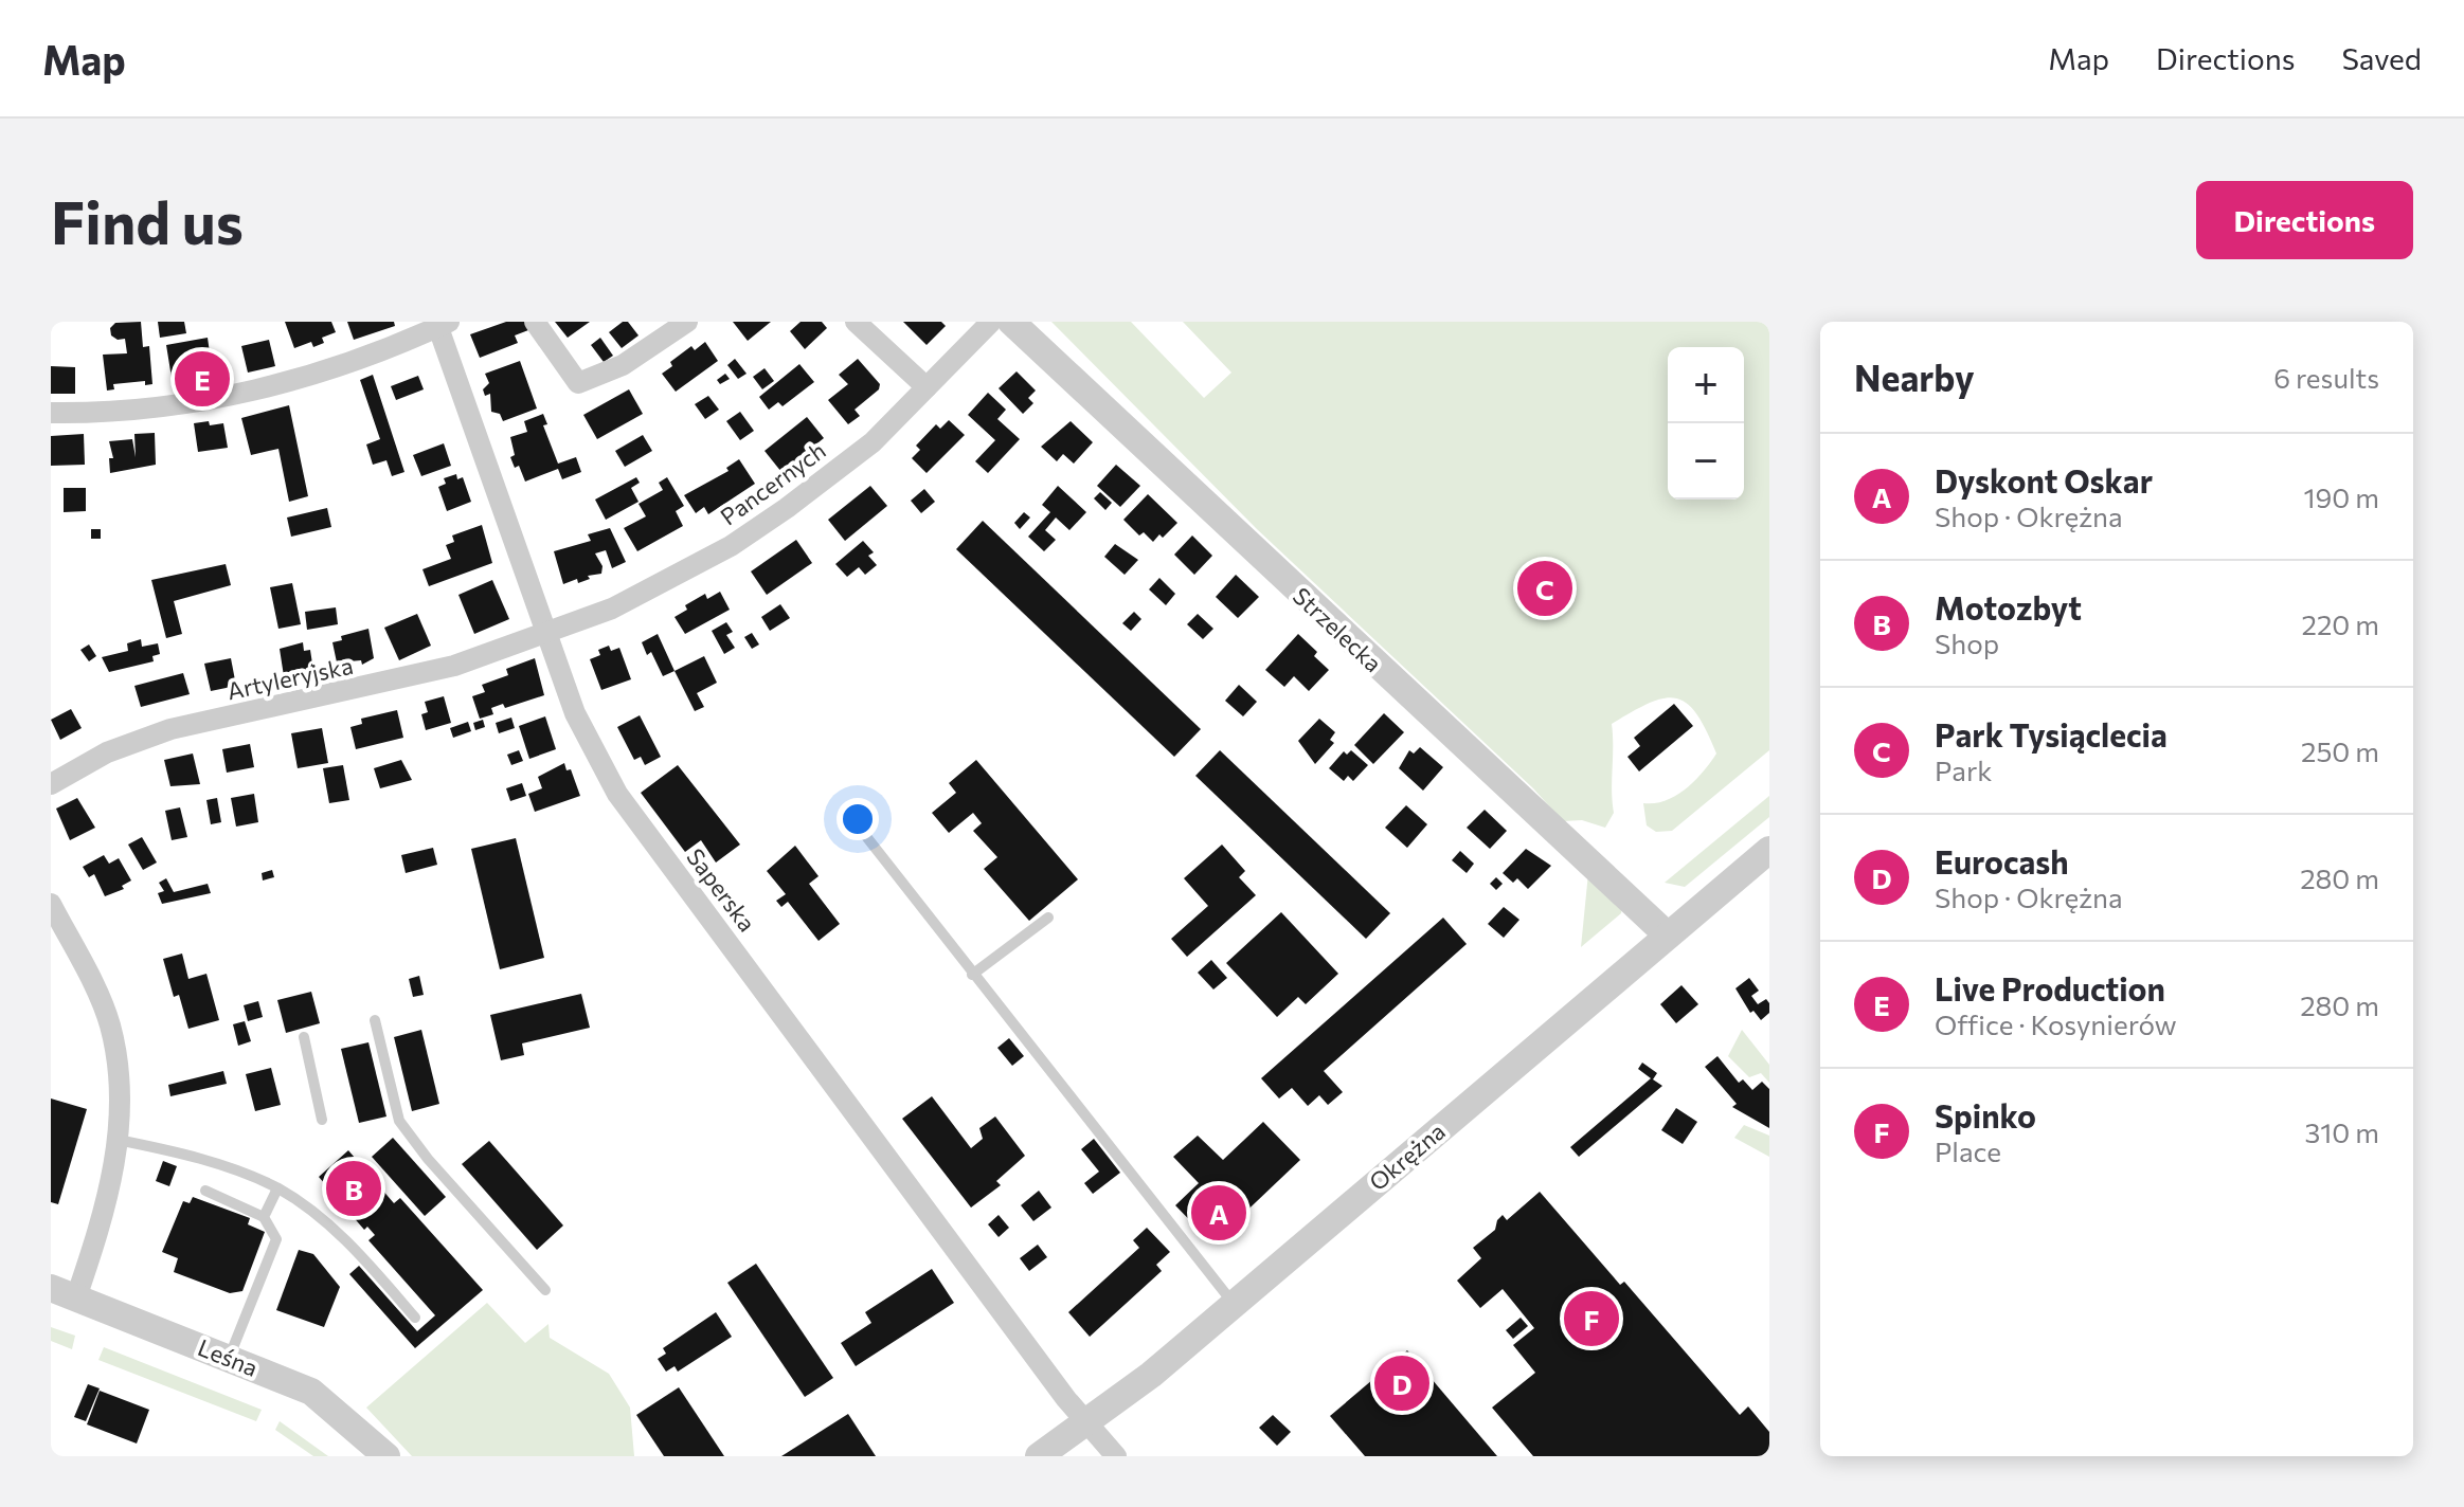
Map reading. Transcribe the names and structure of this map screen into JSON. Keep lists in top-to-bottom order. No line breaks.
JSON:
{"streets":{"street":["Pancernych","Strzelecka","Artyleryjska","Saperska","Okrężna","Leśna"]},"crossings":[["Pancernych","Artyleryjska"],["Pancernych","Saperska"],["Strzelecka","Okrężna"],["Artyleryjska","Saperska"],["Saperska","Okrężna"]],"page":{"header":"Map","nav":["Map","Directions","Saved"],"buttons":"Directions","title":"Find us","heading":["Nearby","6 results"],"map_buttons":["+","−"],"pins":["E","C","B","A","F","D"],"list":[{"mark":"A","name":"Dyskont Oskar","note":"Shop · Okrężna","value":"190 m"},{"mark":"B","name":"Motozbyt","note":"Shop","value":"220 m"},{"mark":"C","name":"Park Tysiąclecia","note":"Park","value":"250 m"},{"mark":"D","name":"Eurocash","note":"Shop · Okrężna","value":"280 m"},{"mark":"E","name":"Live Production","note":"Office · Kosynierów","value":"280 m"},{"mark":"F","name":"Spinko","note":"Place","value":"310 m"}]}}
